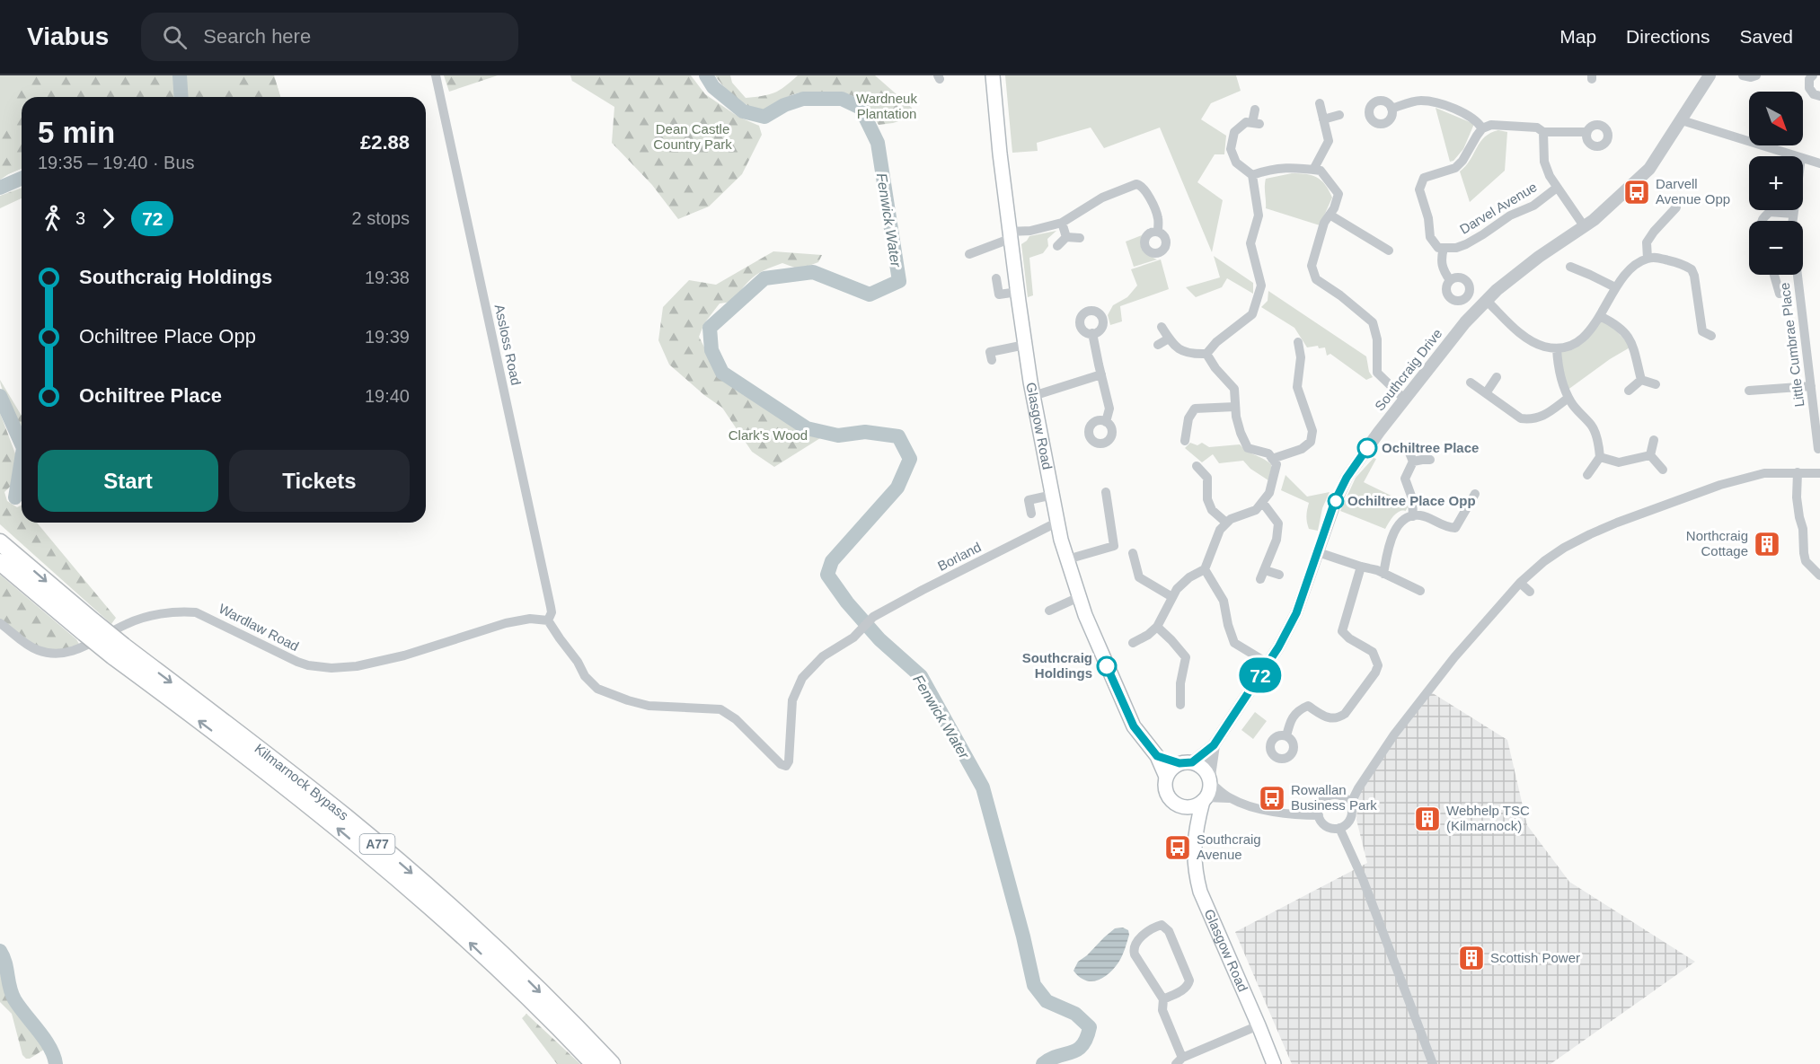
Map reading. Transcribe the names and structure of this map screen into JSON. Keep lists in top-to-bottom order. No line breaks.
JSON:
{"streets":{"highway":["Kilmarnock Bypass","A77"],"main road":["Glasgow Road"],"street":["Darvel Avenue","Assloss Road","Little Cumbrae Place","Southcraig Drive","Borland","Wardlaw Road"]},"crossings":[["Darvel Avenue","Southcraig Drive"],["Assloss Road","Borland"],["Assloss Road","Wardlaw Road"],["Southcraig Drive","Glasgow Road"],["Glasgow Road","Borland"],["Borland","Wardlaw Road"]],"water":["Fenwick Water"],"parks":["Wardneuk Plantation","Dean Castle Country Park","Clark's Wood"],"places":{"bus stop":["Darvell Avenue Opp","Rowallan Business Park","Southcraig Avenue"],"other":["Ochiltree Place","Ochiltree Place Opp","Southcraig Holdings"],"building":["Northcraig Cottage","Webhelp TSC (Kilmarnock)","Scottish Power"]},"lines":["bus line 72"],"north":"bottom right","page":{"header":"Viabus","search":"Search here","nav":["Map","Directions","Saved"],"on_map":"72","map_buttons":["+","−"],"heading":["5 min","19:35 – 19:40 · Bus","£2.88"],"legs":["3","72","2 stops"],"list":[{"name":"Southcraig Holdings","value":"19:38"},{"name":"Ochiltree Place Opp","value":"19:39"},{"name":"Ochiltree Place","value":"19:40"}],"buttons":["Start","Tickets"]}}
